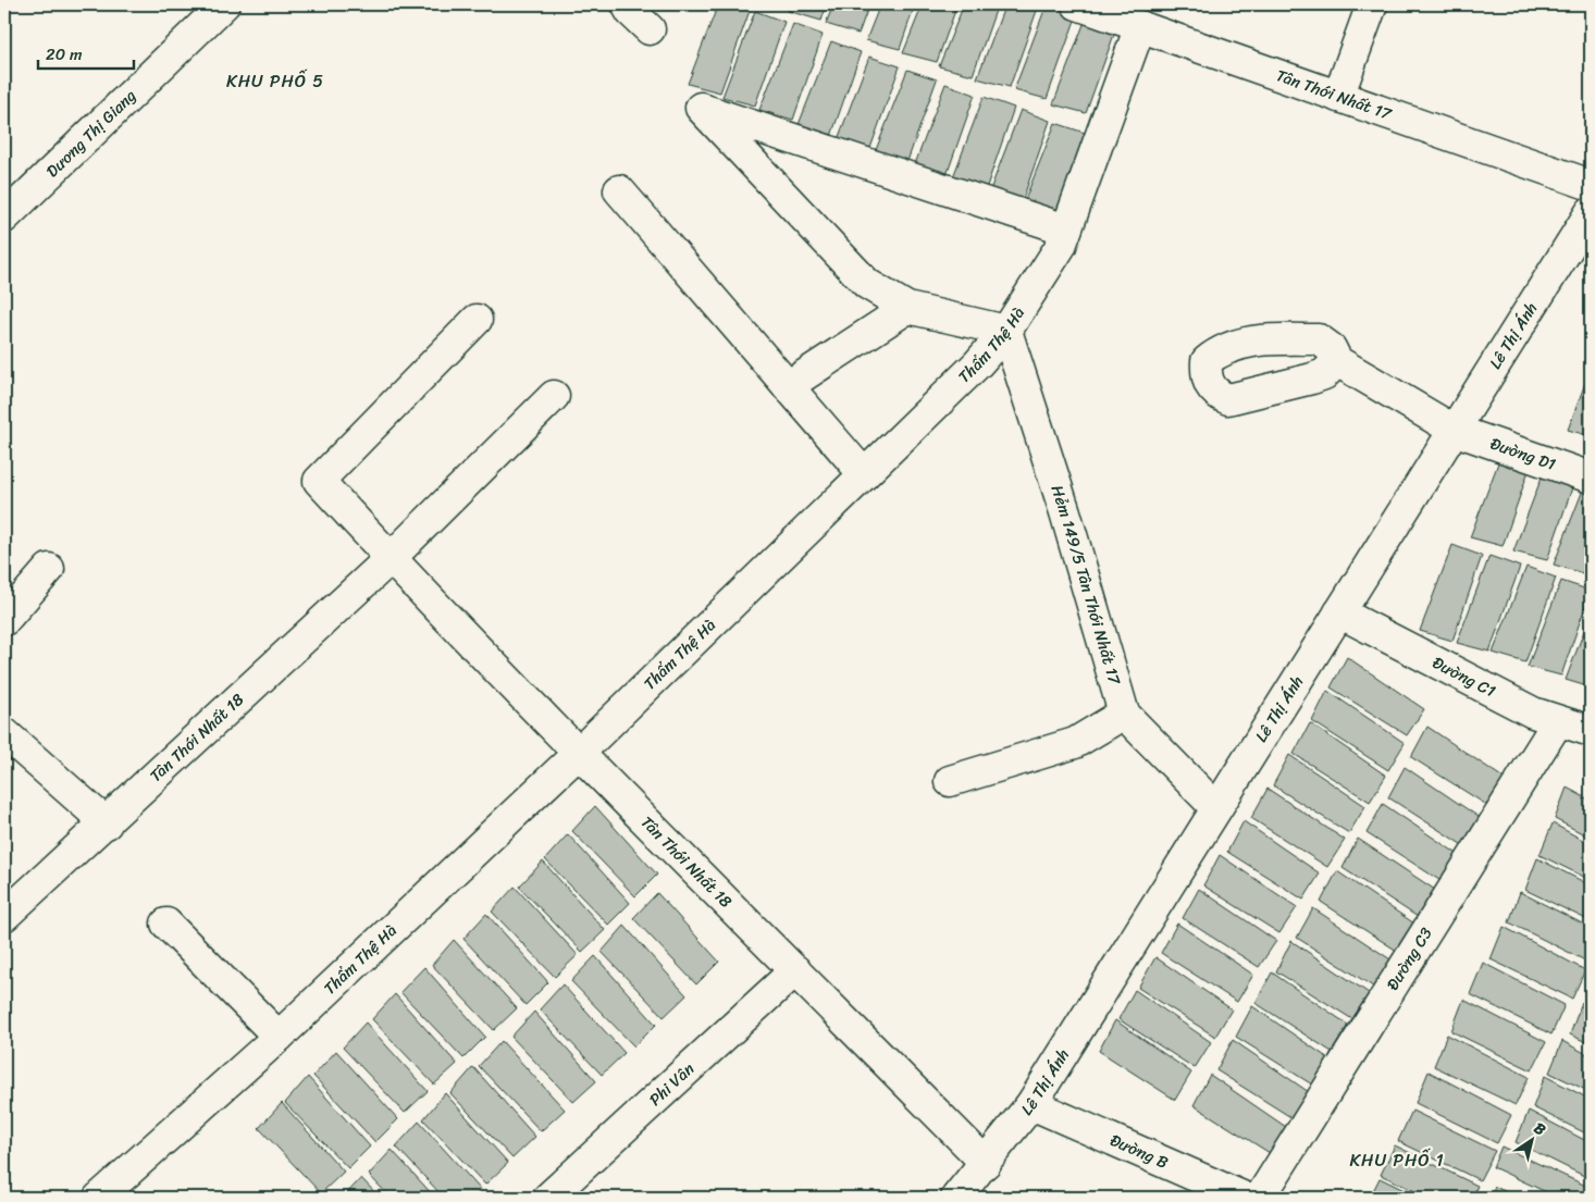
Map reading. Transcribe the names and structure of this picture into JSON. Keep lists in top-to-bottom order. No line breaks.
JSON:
{"streets":{"street":["Tân Thới Nhất 17","Dương Thị Giang","Lê Thị Ánh","Thẩm Thệ Hà","Đường D1","Hẻm 149/5 Tân Thới Nhất 17","Đường C1","Tân Thới Nhất 18","Đường C3","Phi Vân","Đường B"]},"crossings":[["Tân Thới Nhất 17","Thẩm Thệ Hà"],["Lê Thị Ánh","Đường D1"],["Lê Thị Ánh","Hẻm 149/5 Tân Thới Nhất 17"],["Lê Thị Ánh","Đường C1"],["Lê Thị Ánh","Tân Thới Nhất 18"],["Lê Thị Ánh","Đường B"],["Thẩm Thệ Hà","Hẻm 149/5 Tân Thới Nhất 17"],["Thẩm Thệ Hà","Tân Thới Nhất 18"],["Đường C1","Đường C3"],["Tân Thới Nhất 18","Phi Vân"]],"districts":["KHU PHỐ 5","KHU PHỐ 1"],"scale_bar":"20 m","north":"top right"}
